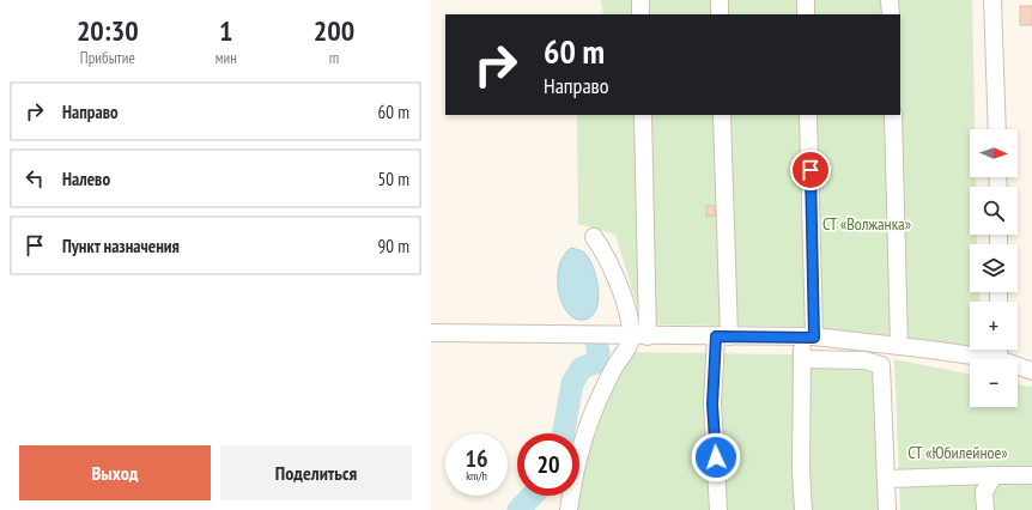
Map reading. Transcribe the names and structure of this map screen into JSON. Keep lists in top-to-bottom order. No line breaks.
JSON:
{"parks":["СТ «Волжанка»","СТ «Юбилейное»"],"north":"right","page":{"eta":["20:30","Прибытие","1","мин","200","m"],"turn":["60 m","Направо"],"list":[{"name":"Направо","value":"60 m"},{"name":"Налево","value":"50 m"},{"name":"Пункт назначения","value":"90 m"}],"map_buttons":["+","−"],"speed":"16 km/h","limit":"20","buttons":["Выход","Поделиться"]}}
